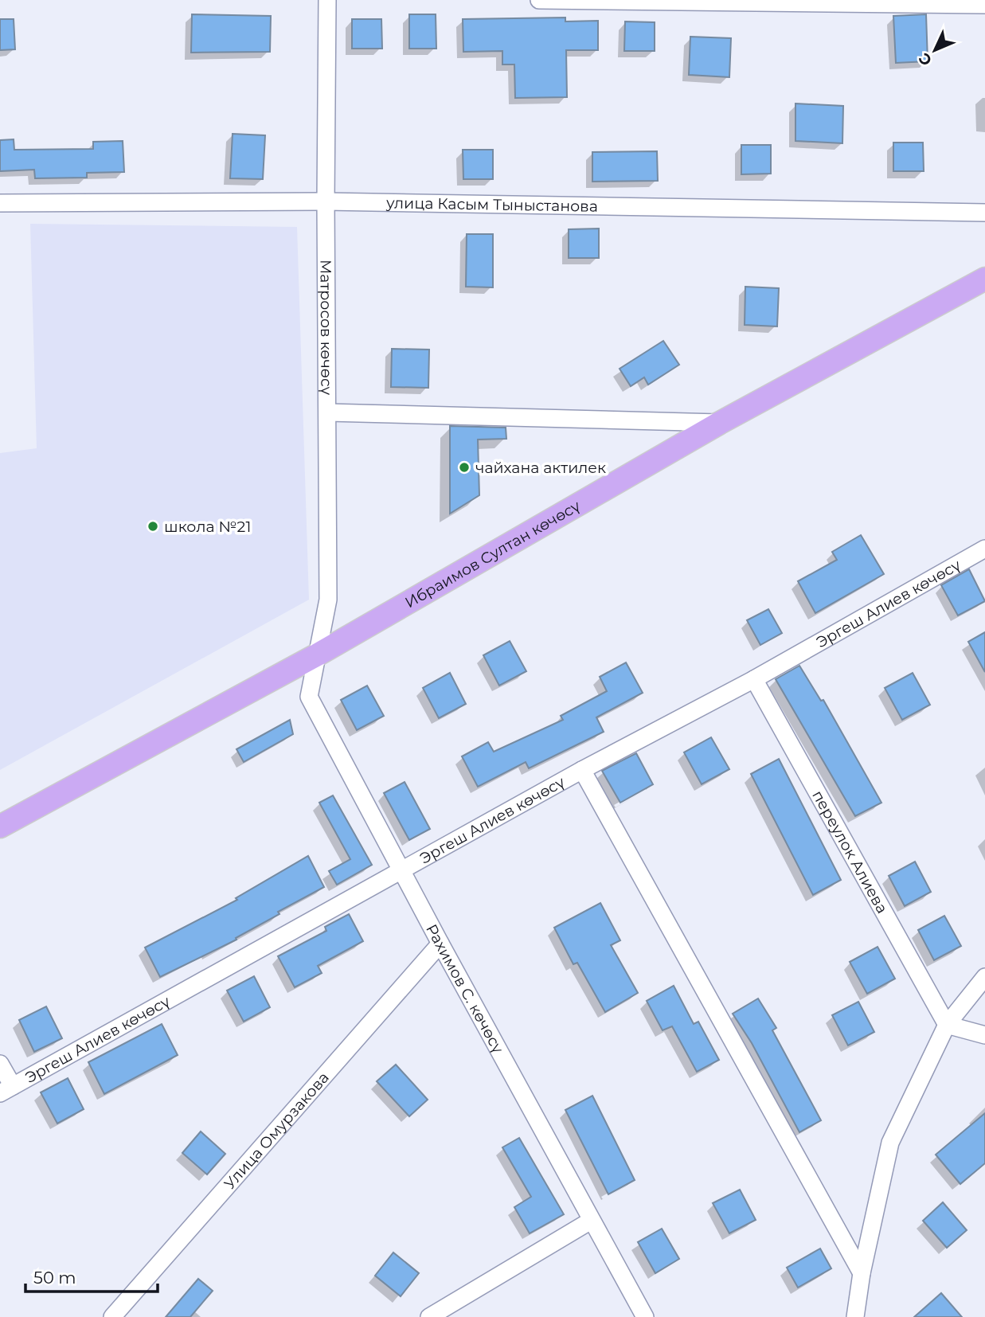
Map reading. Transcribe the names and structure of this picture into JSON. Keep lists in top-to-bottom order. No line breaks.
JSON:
{"streets":{"main road":["Ибраимов Султан көчөсү"],"street":["улица Касым Тыныстанова","Матросов көчөсү","Эргеш Алиев көчөсү","переулок Алиева","Рахимов С. көчөсү","Улица Омурзакова"]},"crossings":[["улица Касым Тыныстанова","Матросов көчөсү"],["Матросов көчөсү","Ибраимов Султан көчөсү"],["Матросов көчөсү","Рахимов С. көчөсү"],["Ибраимов Султан көчөсү","Рахимов С. көчөсү"],["Эргеш Алиев көчөсү","переулок Алиева"],["Эргеш Алиев көчөсү","Рахимов С. көчөсү"],["Рахимов С. көчөсү","Улица Омурзакова"]],"places":["чайхана актилек","школа №21"],"scale_bar":"50 m","north":"bottom left"}
